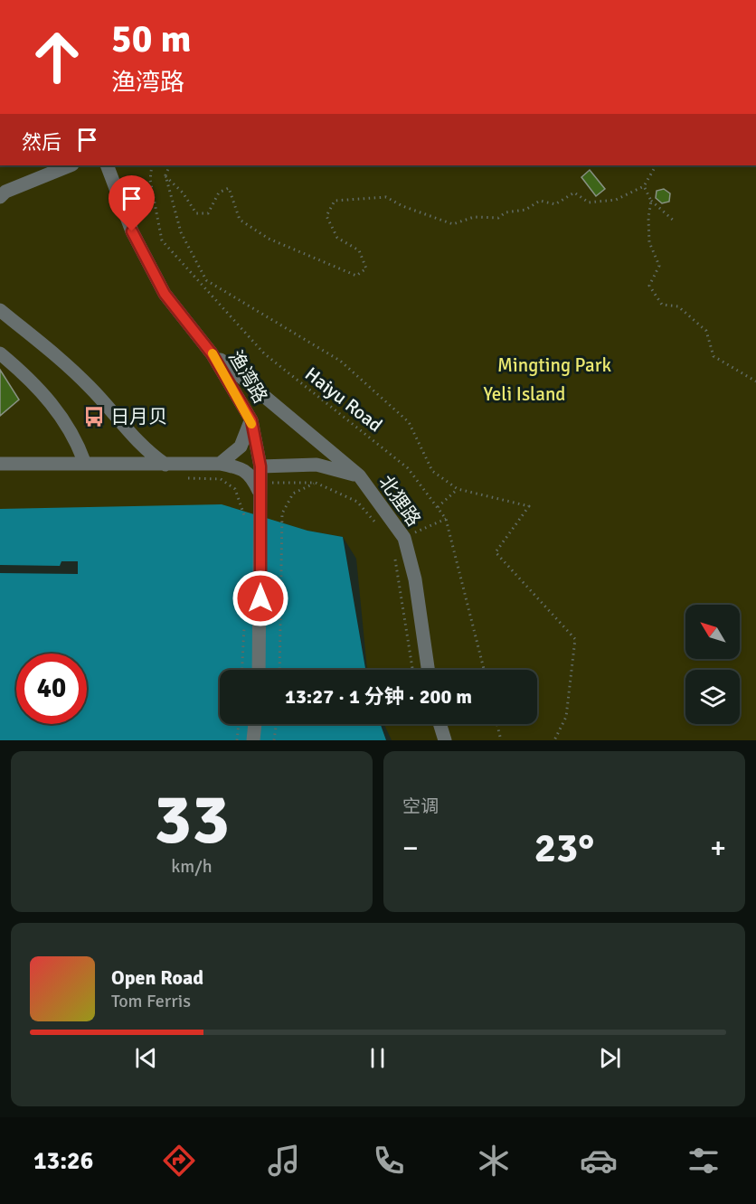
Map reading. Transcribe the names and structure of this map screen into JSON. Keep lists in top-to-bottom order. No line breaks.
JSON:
{"streets":{"street":["渔湾路","北狸路"],"path":["Haiyu Road"]},"crossings":[["渔湾路","北狸路"]],"parks":["Mingting Park","Yeli Island"],"places":{"bus stop":["日月贝"]},"north":"top left","page":{"turn":["50 m","渔湾路"],"then":"然后","limit":"40","trip":"13:27 · 1 分钟 · 200 m","tile":[["33","km/h"],"空调"],"heat":["−","23°","+"],"song":["Open Road","Tom Ferris"],"tabs":"13:26"}}
